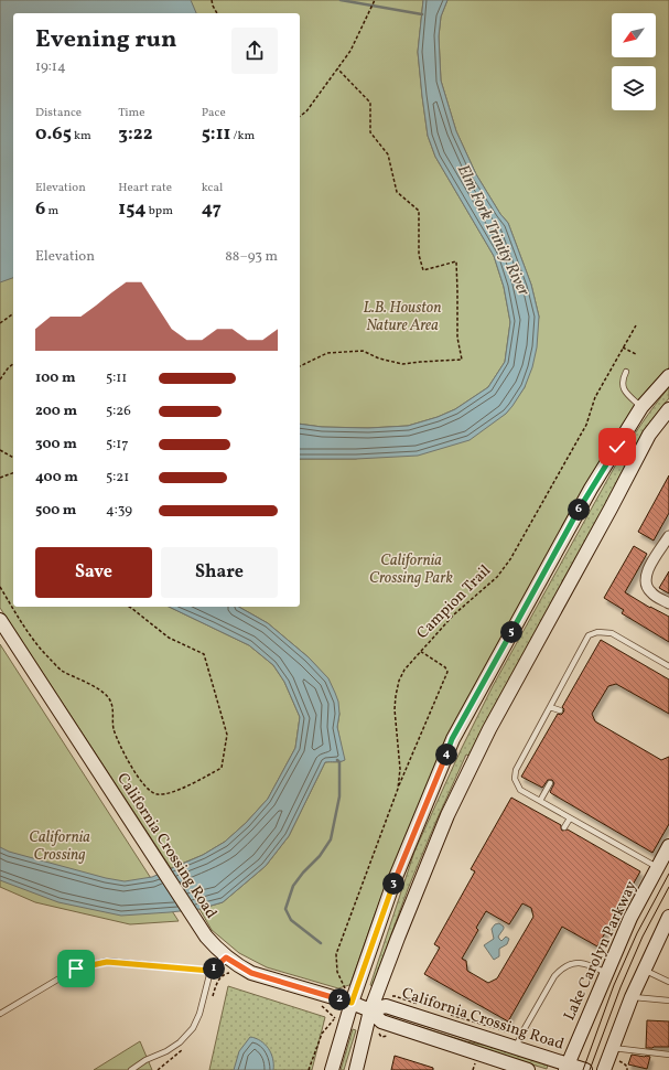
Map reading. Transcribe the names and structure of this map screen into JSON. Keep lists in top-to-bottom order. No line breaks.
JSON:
{"streets":{"main road":["California Crossing Road","Lake Carolyn Parkway"],"path":["Campion Trail"]},"crossings":[["California Crossing Road","Lake Carolyn Parkway"]],"water":["Elm Fork Trinity River"],"parks":["L.B. Houston Nature Area","California Crossing Park","California Crossing"],"north":"bottom left","page":{"heading":["Evening run","19:14"],"stats":[["Distance","0.65 km"],["Time","3:22"],["Pace","5:11 /km"],["Elevation","6 m"],["Heart rate","154 bpm"],["kcal","47"]],"chart":["Elevation","88–93 m"],"list":[{"name":"100 m","note":"5:11"},{"name":"200 m","note":"5:26"},{"name":"300 m","note":"5:17"},{"name":"400 m","note":"5:21"},{"name":"500 m","note":"4:39"}],"pins":["6","5","4","3","1","2"],"buttons":["Save","Share"]}}
